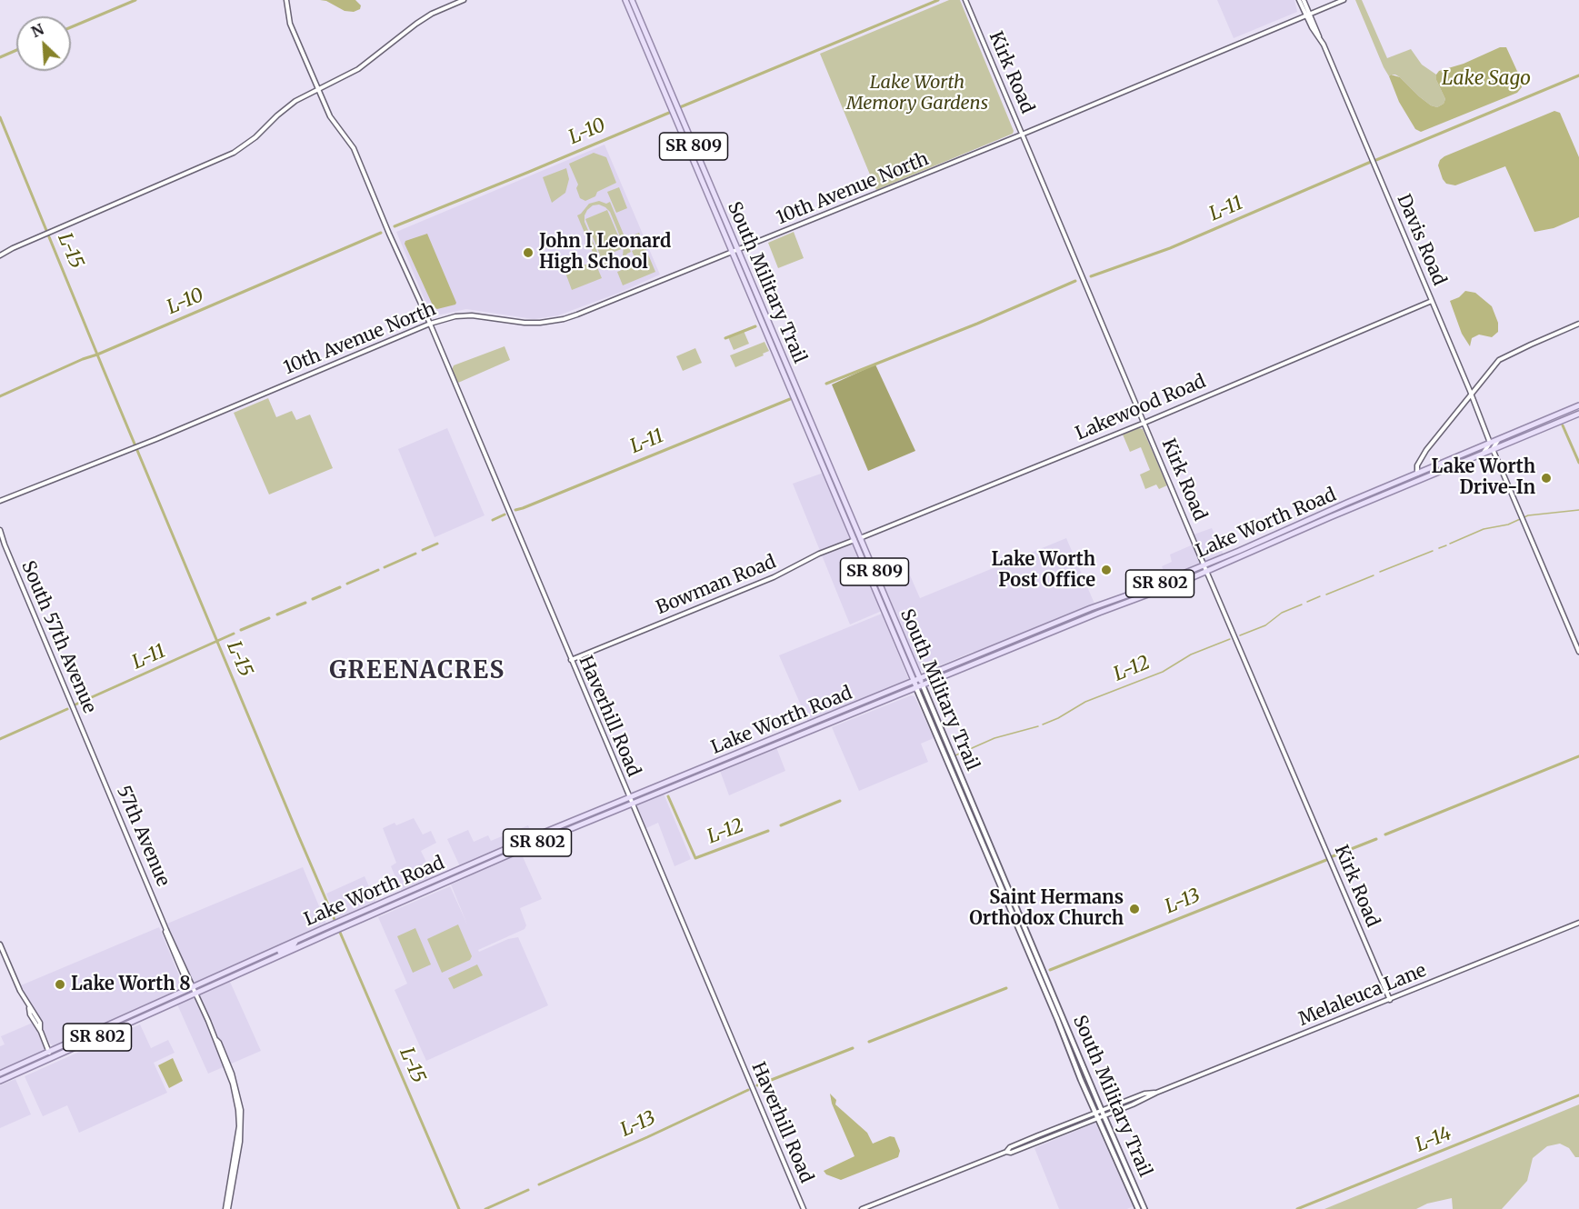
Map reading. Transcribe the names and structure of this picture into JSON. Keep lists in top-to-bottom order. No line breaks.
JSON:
{"streets":{"main road":["SR 809","South Military Trail","Lake Worth Road","SR 802"],"street":["Kirk Road","10th Avenue North","Davis Road","Lakewood Road","Bowman Road","South 57th Avenue","Haverhill Road","57th Avenue","Melaleuca Lane"]},"crossings":[["Kirk Road","10th Avenue North"],["Kirk Road","Lakewood Road"],["Kirk Road","Lake Worth Road"],["Kirk Road","Melaleuca Lane"],["10th Avenue North","Davis Road"],["10th Avenue North","South Military Trail"],["10th Avenue North","Haverhill Road"],["Davis Road","Lakewood Road"],["Davis Road","Lake Worth Road"],["South Military Trail","Lakewood Road"],["South Military Trail","Lake Worth Road"],["South Military Trail","Bowman Road"],["South Military Trail","Melaleuca Lane"],["Lakewood Road","Bowman Road"],["Lake Worth Road","Haverhill Road"],["Lake Worth Road","57th Avenue"],["Bowman Road","Haverhill Road"],["South 57th Avenue","57th Avenue"]],"districts":["GREENACRES"],"water":["Lake Sago","L-10","L-11","L-15","L-12","L-13","L-14"],"parks":["Lake Worth Memory Gardens"],"places":["John I Leonard High School","Lake Worth Drive-In","Lake Worth Post Office","Saint Hermans Orthodox Church","Lake Worth 8"],"north":"top left"}
